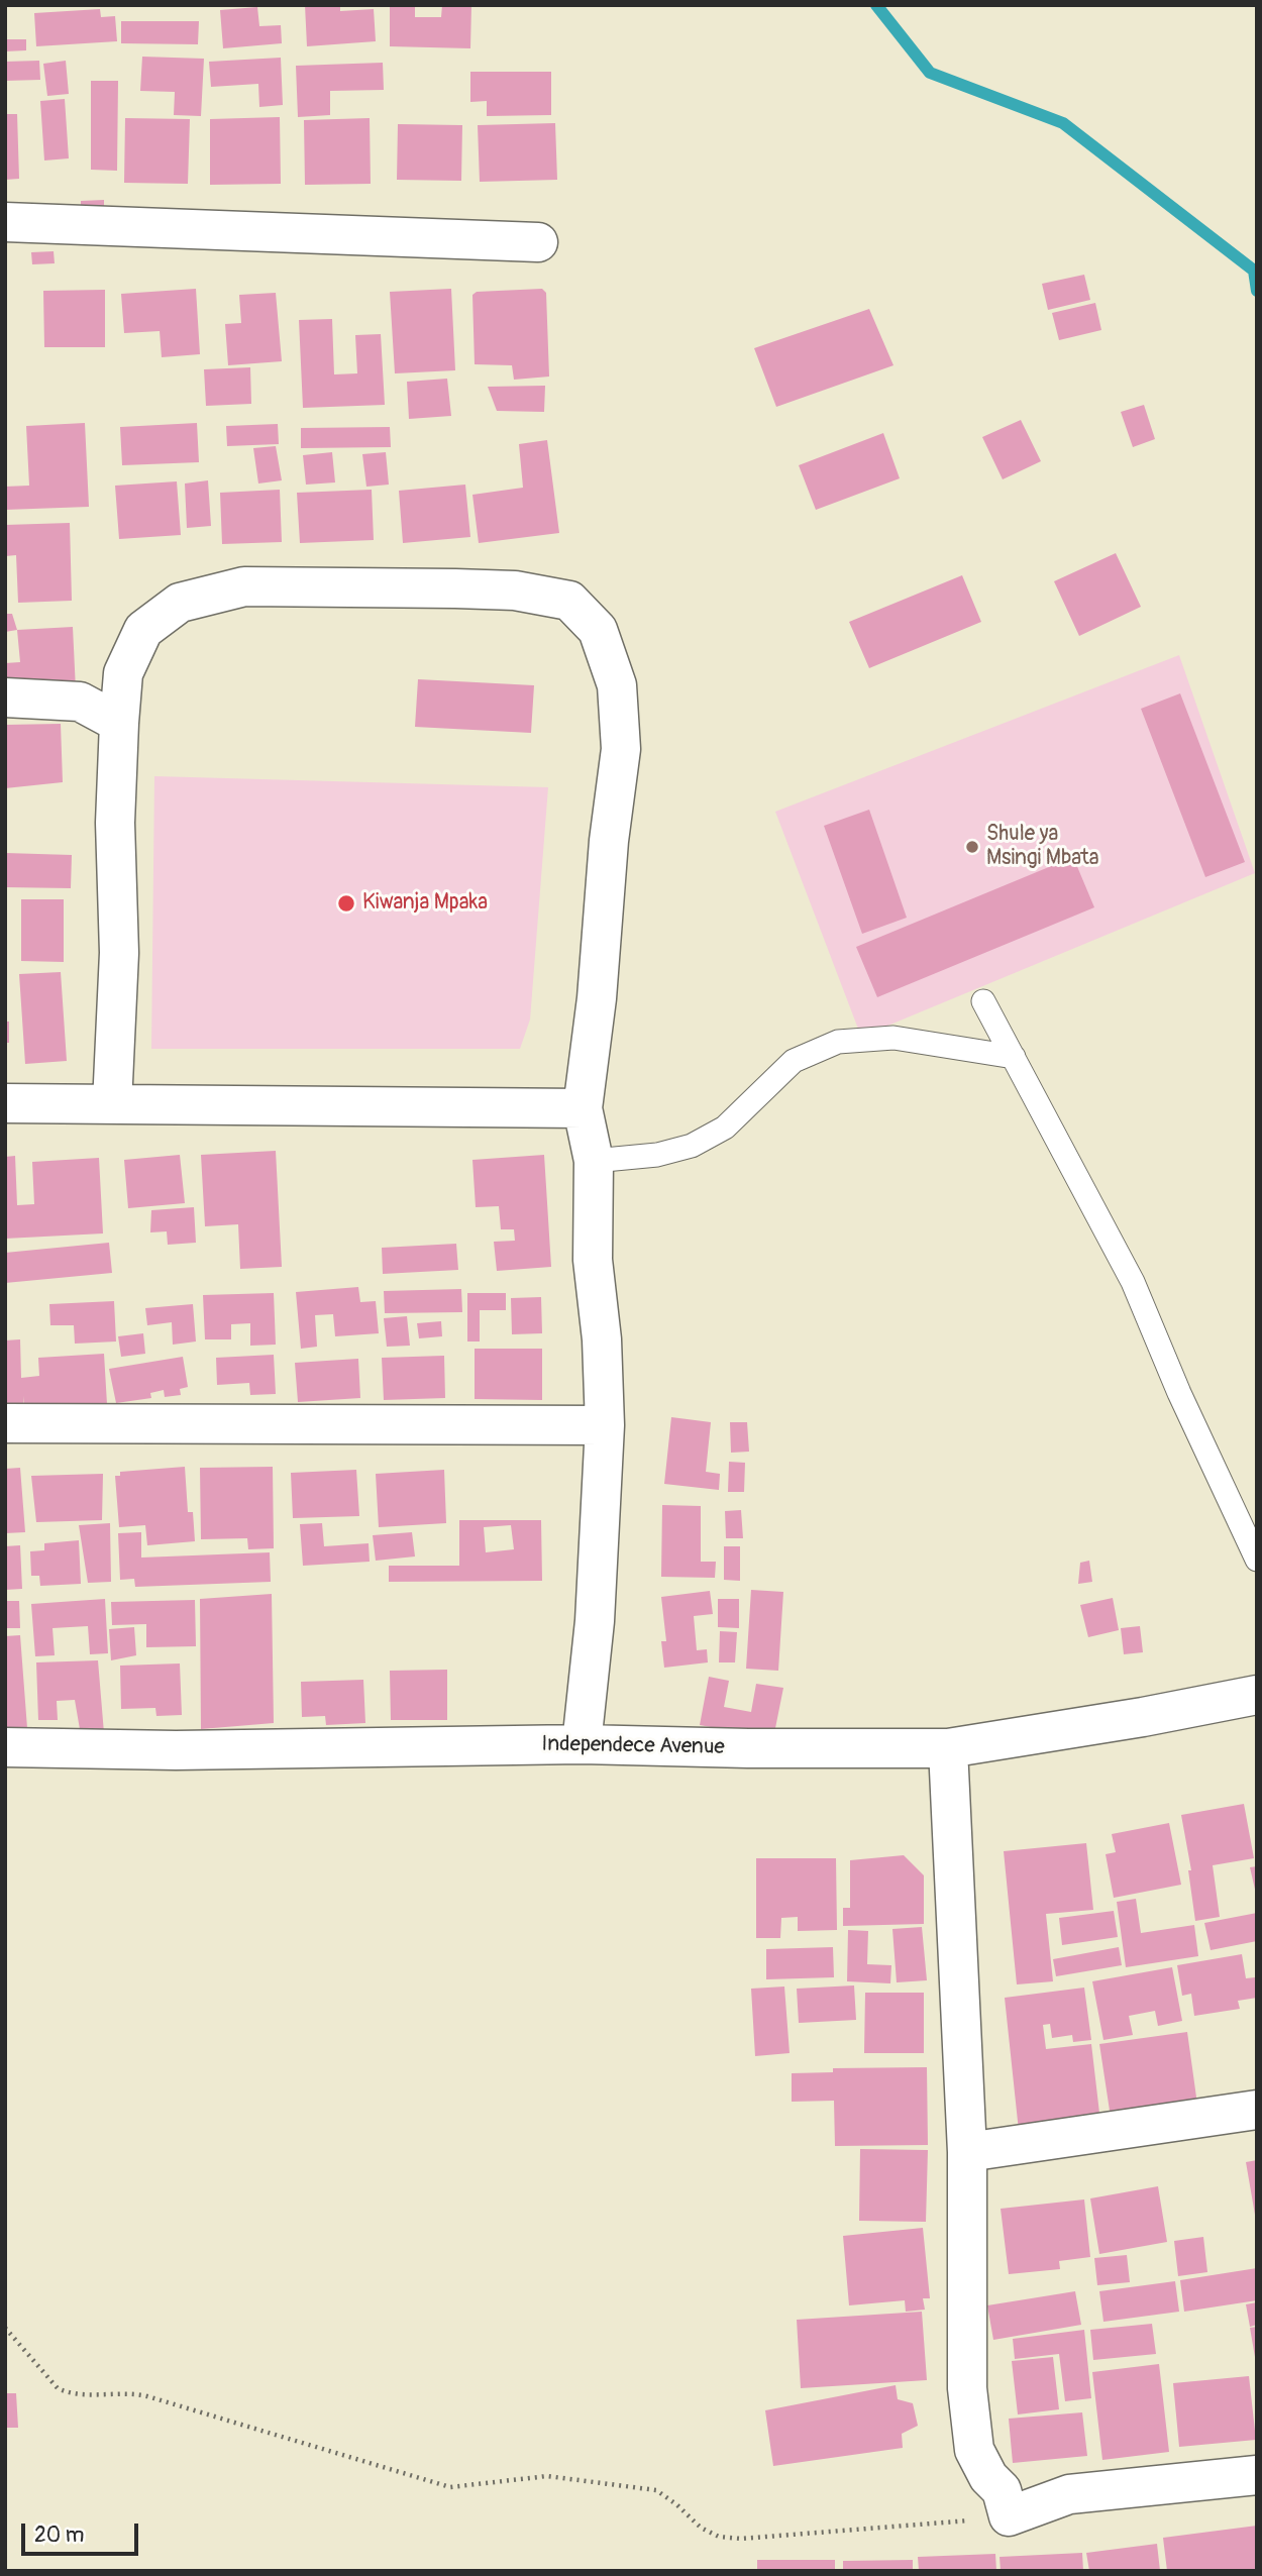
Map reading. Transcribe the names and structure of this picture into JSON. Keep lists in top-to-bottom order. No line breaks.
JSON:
{"streets":{"street":["Independece Avenue"]},"places":["Shule ya Msingi Mbata","Kiwanja Mpaka"],"scale_bar":"20 m"}
